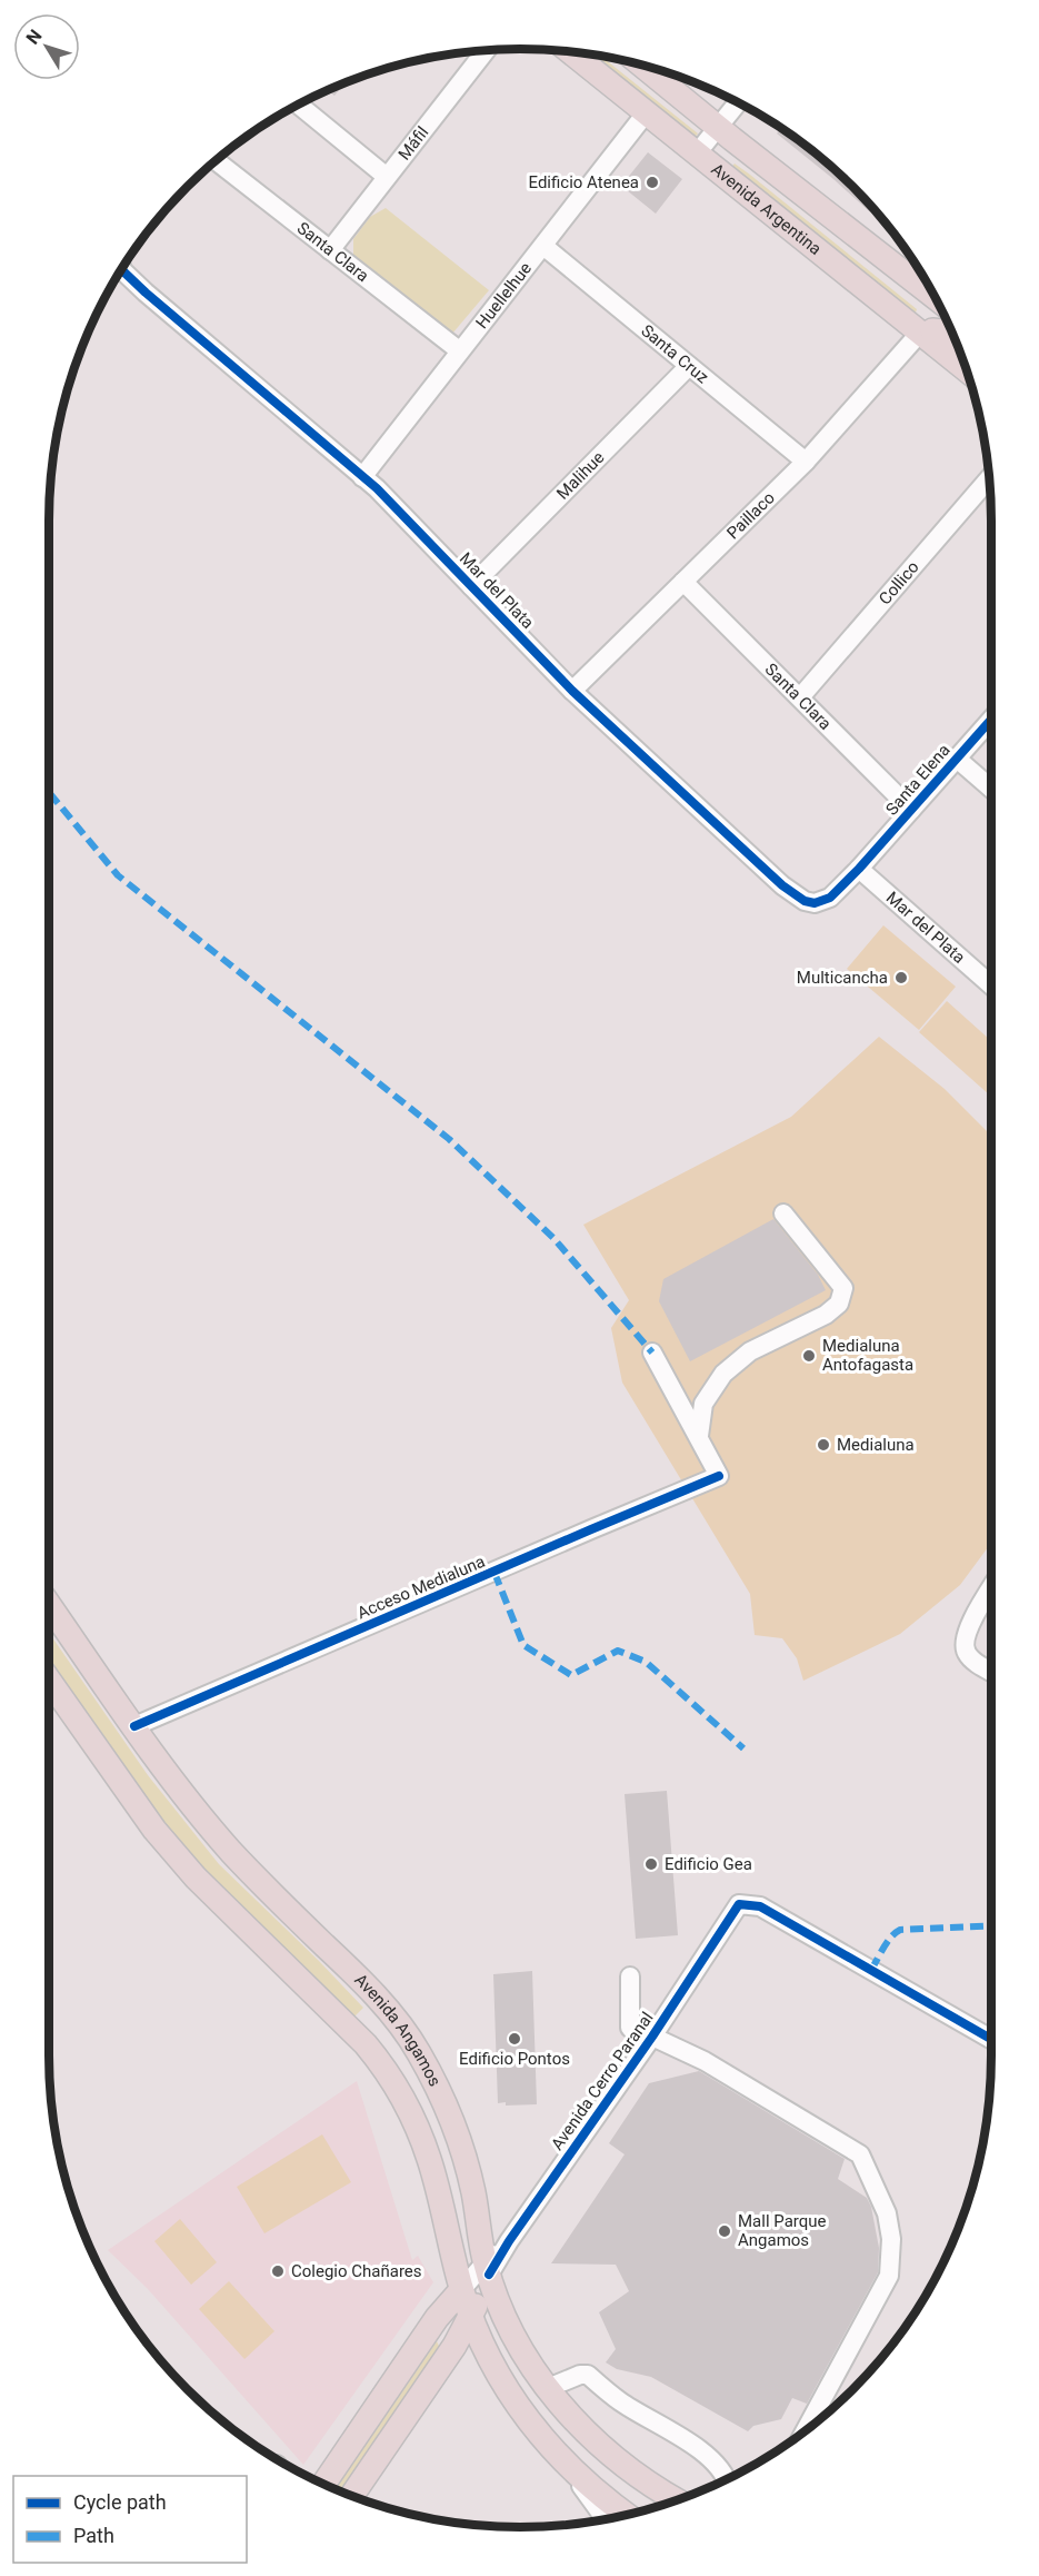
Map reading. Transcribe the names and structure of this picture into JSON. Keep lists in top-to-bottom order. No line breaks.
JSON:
{"streets":{"main road":["Avenida Argentina","Avenida Angamos","Avenida Cerro Paranal"],"street":["Máfil","Santa Clara","Huellelhue","Santa Cruz","Malihue","Paillaco","Collico","Mar del Plata","Santa Elena","Acceso Medialuna"]},"crossings":[["Máfil","Santa Clara"],["Avenida Argentina","Huellelhue"],["Avenida Argentina","Paillaco"],["Santa Clara","Huellelhue"],["Santa Clara","Paillaco"],["Santa Clara","Collico"],["Santa Clara","Santa Elena"],["Huellelhue","Santa Cruz"],["Huellelhue","Mar del Plata"],["Santa Cruz","Malihue"],["Santa Cruz","Paillaco"],["Malihue","Mar del Plata"],["Paillaco","Mar del Plata"],["Mar del Plata","Santa Elena"],["Acceso Medialuna","Avenida Angamos"],["Avenida Angamos","Avenida Cerro Paranal"]],"places":["Edificio Atenea","Multicancha","Medialuna Antofagasta","Medialuna","Edificio Gea","Edificio Pontos","Mall Parque Angamos","Colegio Chañares"],"legend":["Cycle path","Path"],"north":"top left"}
